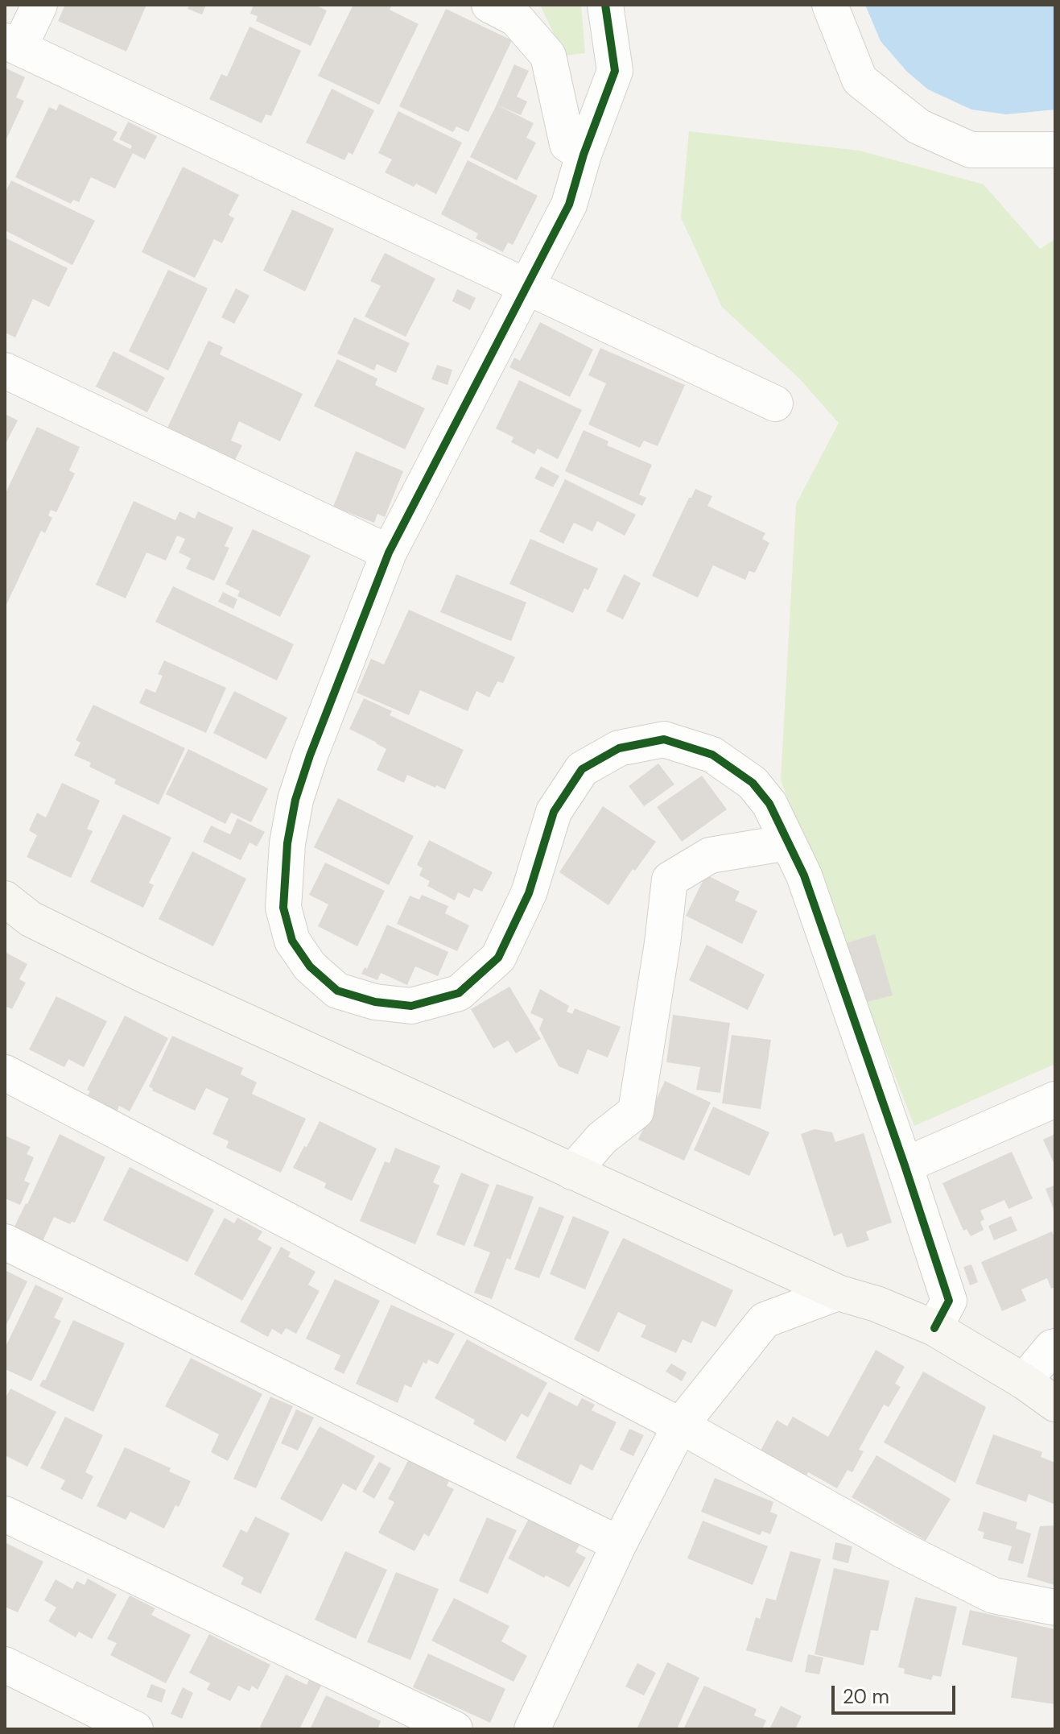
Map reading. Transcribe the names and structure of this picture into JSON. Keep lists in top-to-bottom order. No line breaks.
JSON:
{"scale_bar":"20 m"}
